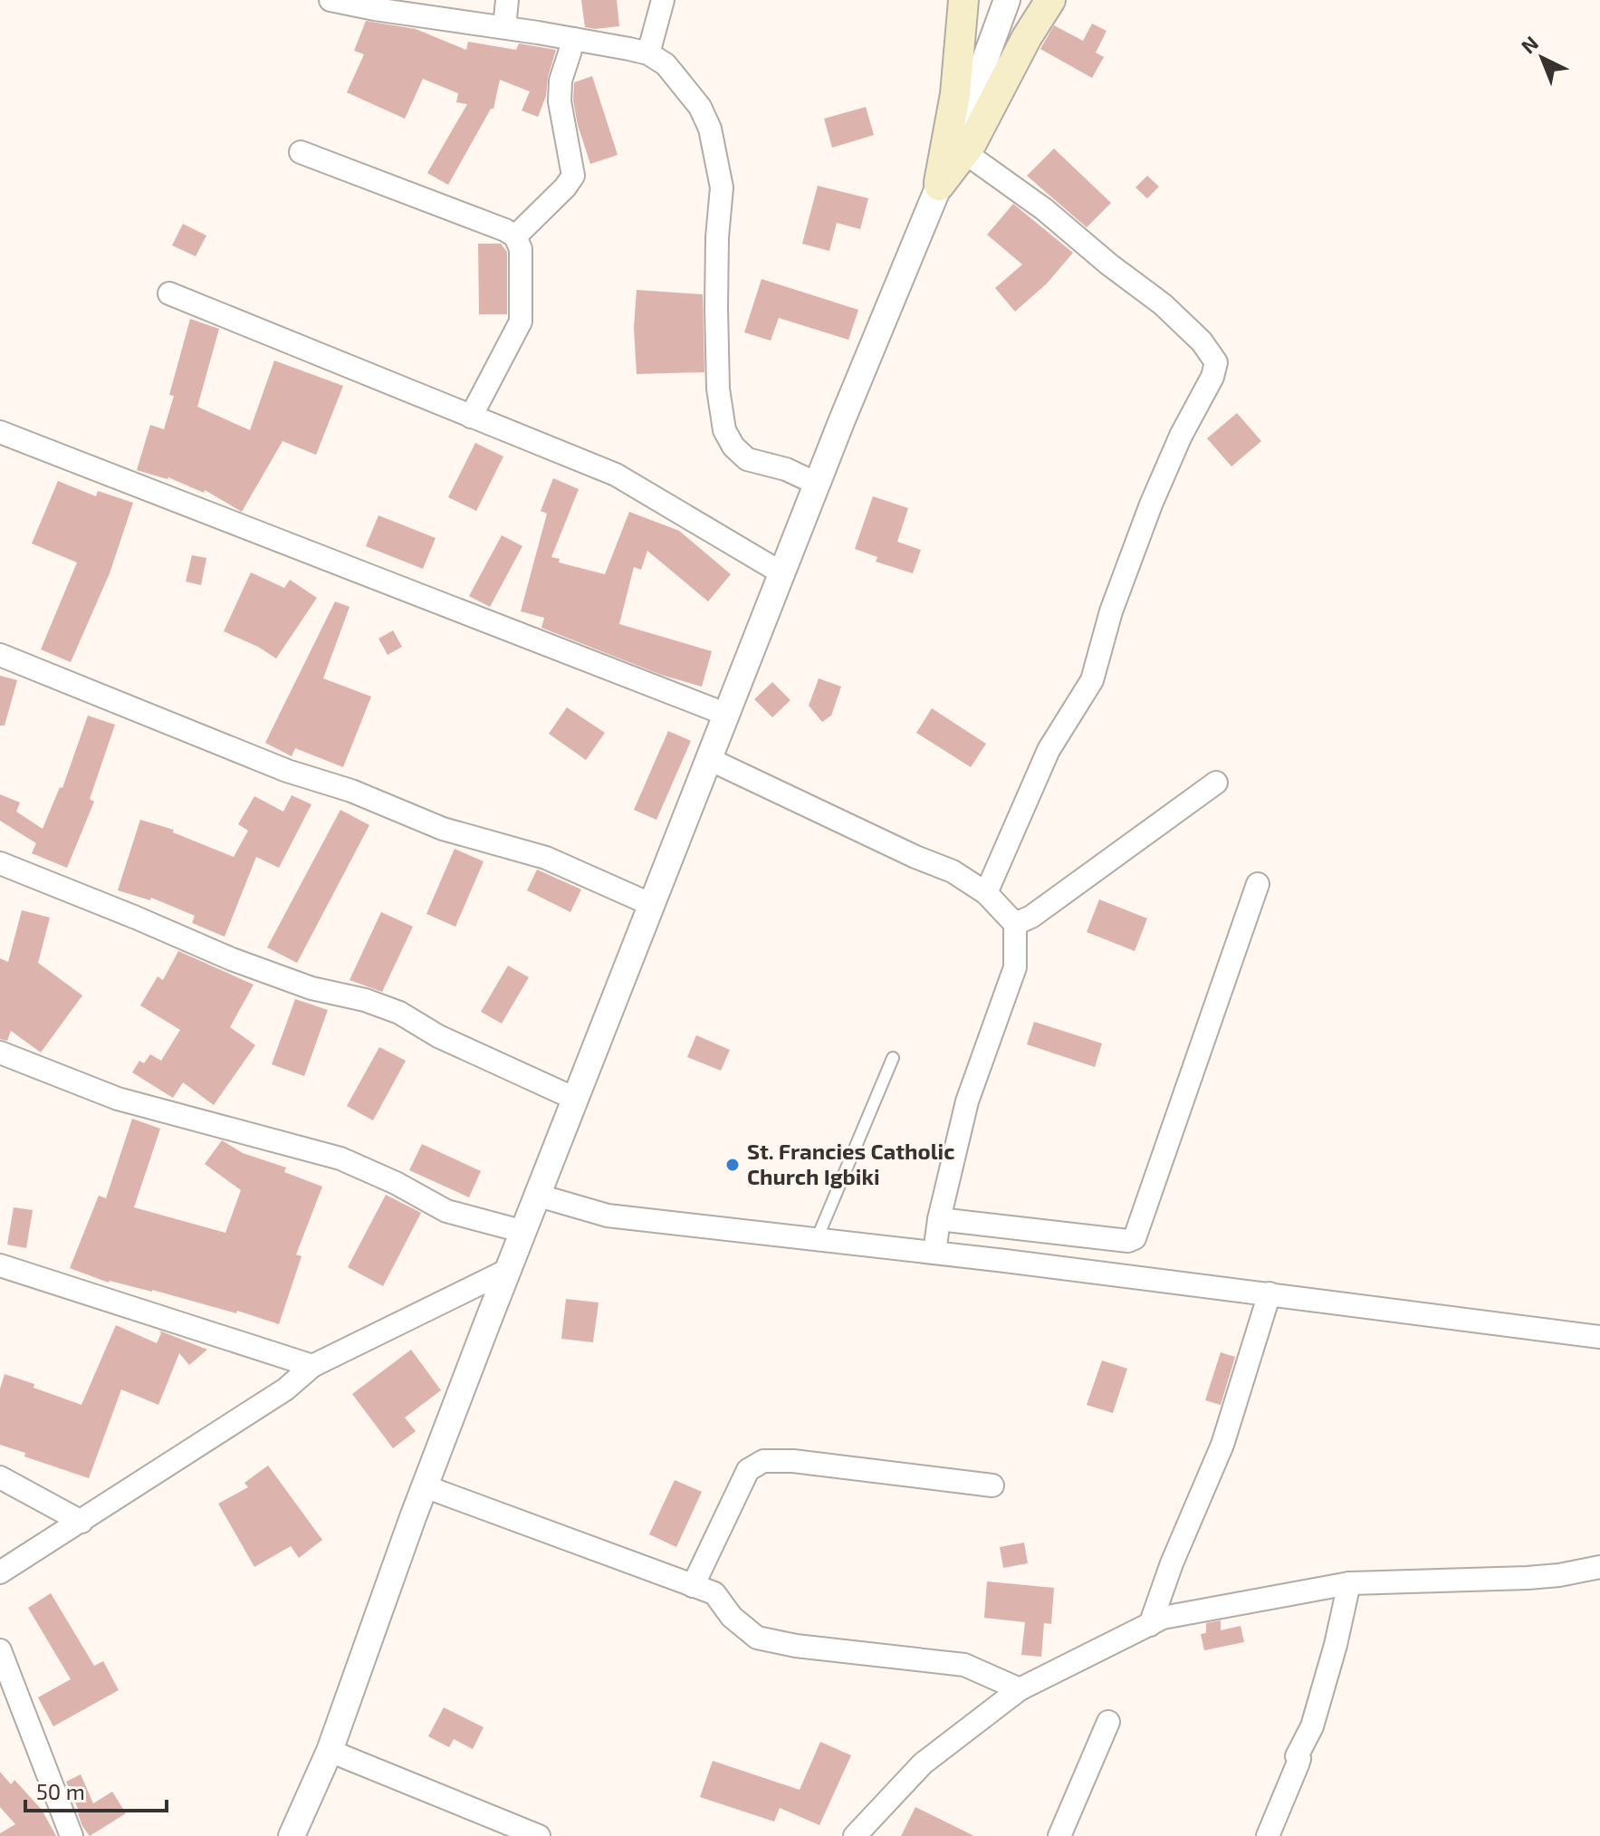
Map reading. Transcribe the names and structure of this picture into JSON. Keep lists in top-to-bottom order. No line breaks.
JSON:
{"places":["St. Francies Catholic Church Igbiki"],"scale_bar":"50 m","north":"top left"}
